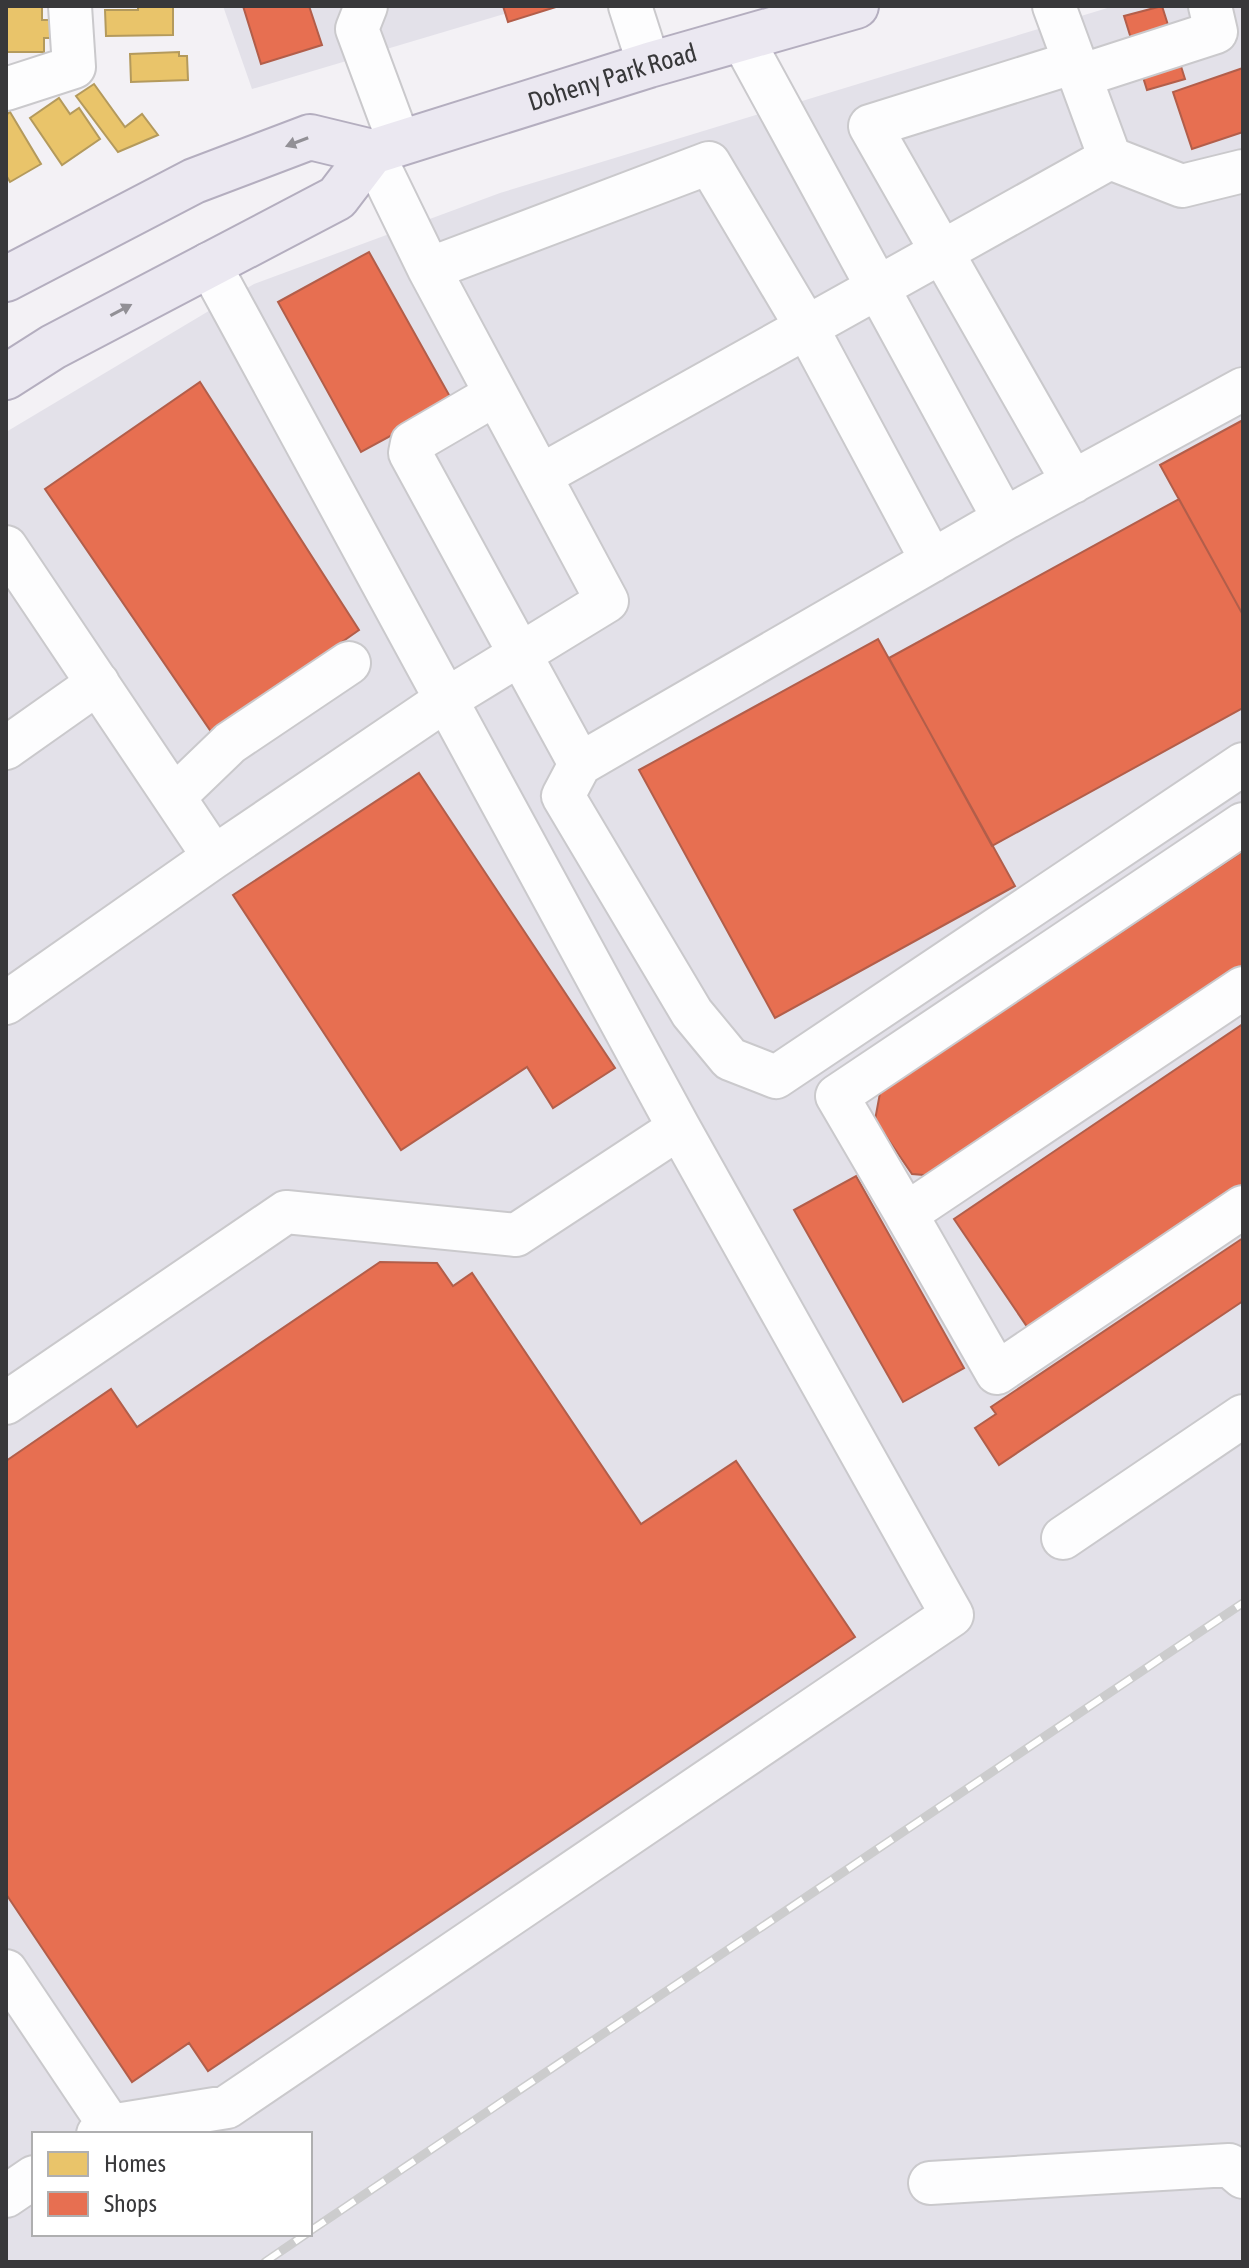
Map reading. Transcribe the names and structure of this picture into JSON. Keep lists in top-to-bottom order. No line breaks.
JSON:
{"streets":{"main road":["Doheny Park Road"]},"legend":["Homes","Shops"]}
